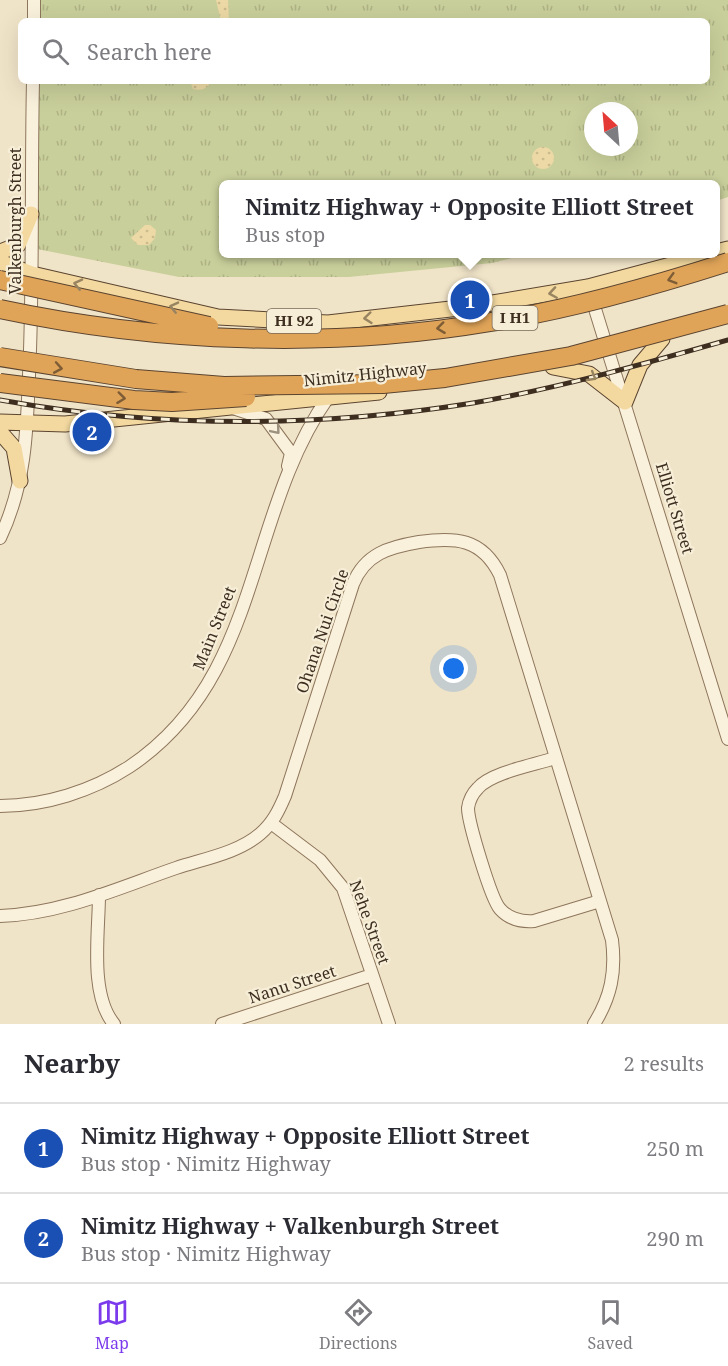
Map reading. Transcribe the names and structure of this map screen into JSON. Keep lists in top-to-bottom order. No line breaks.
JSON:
{"streets":{"highway":["I H1"],"main road":["HI 92","Nimitz Highway"],"street":["Valkenburgh Street","Elliott Street","Main Street","Ohana Nui Circle","Nehe Street","Nanu Street"]},"crossings":[["Valkenburgh Street","HI 92"],["Valkenburgh Street","Nimitz Highway"],["HI 92","Elliott Street"],["Nimitz Highway","Elliott Street"],["Nimitz Highway","Main Street"],["Ohana Nui Circle","Nehe Street"],["Nehe Street","Nanu Street"]],"north":"top left","page":{"search":"Search here","popup":["Nimitz Highway + Opposite Elliott Street","Bus stop"],"pins":["1","2"],"heading":["Nearby","2 results"],"list":[{"mark":"1","name":"Nimitz Highway + Opposite Elliott Street","note":"Bus stop · Nimitz Highway","value":"250 m"},{"mark":"2","name":"Nimitz Highway + Valkenburgh Street","note":"Bus stop · Nimitz Highway","value":"290 m"}],"nav":["Map","Directions","Saved"]}}
